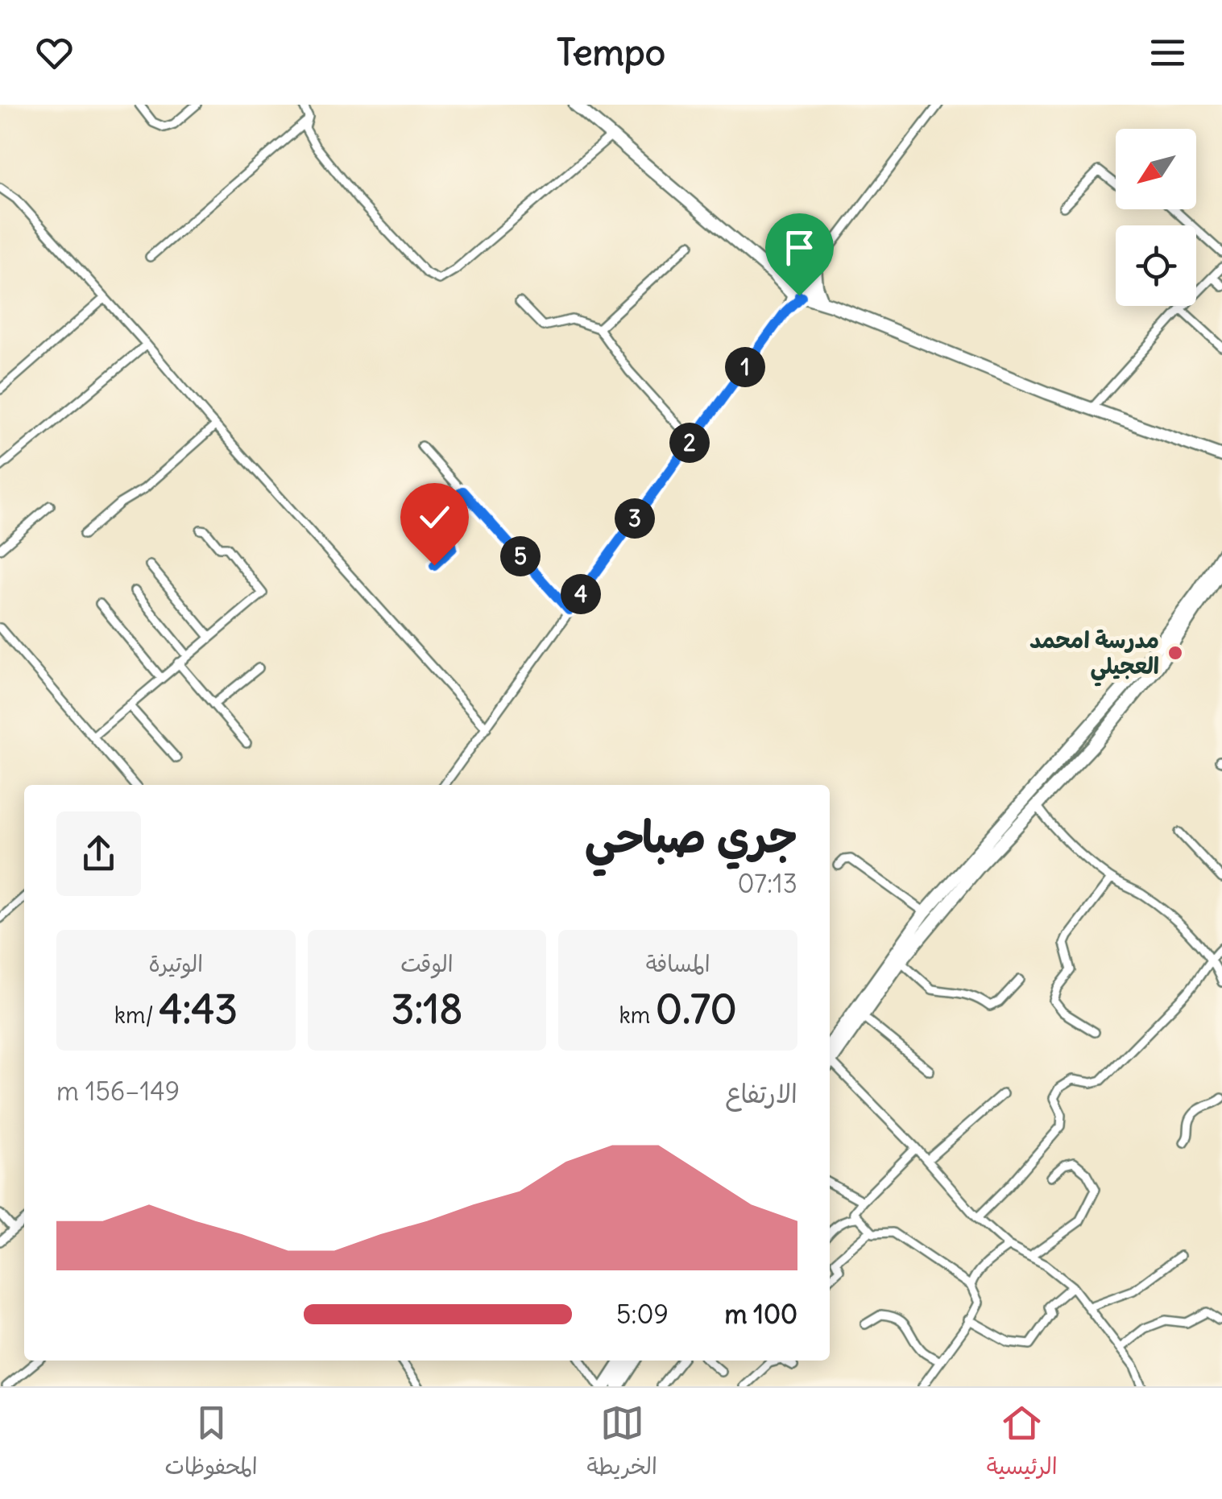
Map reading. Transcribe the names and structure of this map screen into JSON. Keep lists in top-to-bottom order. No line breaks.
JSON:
{"places":["مدرسة امحمد العجيلي"],"north":"bottom left","page":{"header":"Tempo","pins":["1","2","3","5","4"],"heading":["جري صباحي","07:13"],"stats":[["المسافة","0.70 km"],["الوقت","3:18"],["الوتيرة","4:43 /km"]],"chart":["الارتفاع","149–156 m"],"list":[{"name":"100 m","note":"5:09"}],"tabs":["الرئيسية","الخريطة","المحفوظات"]}}
